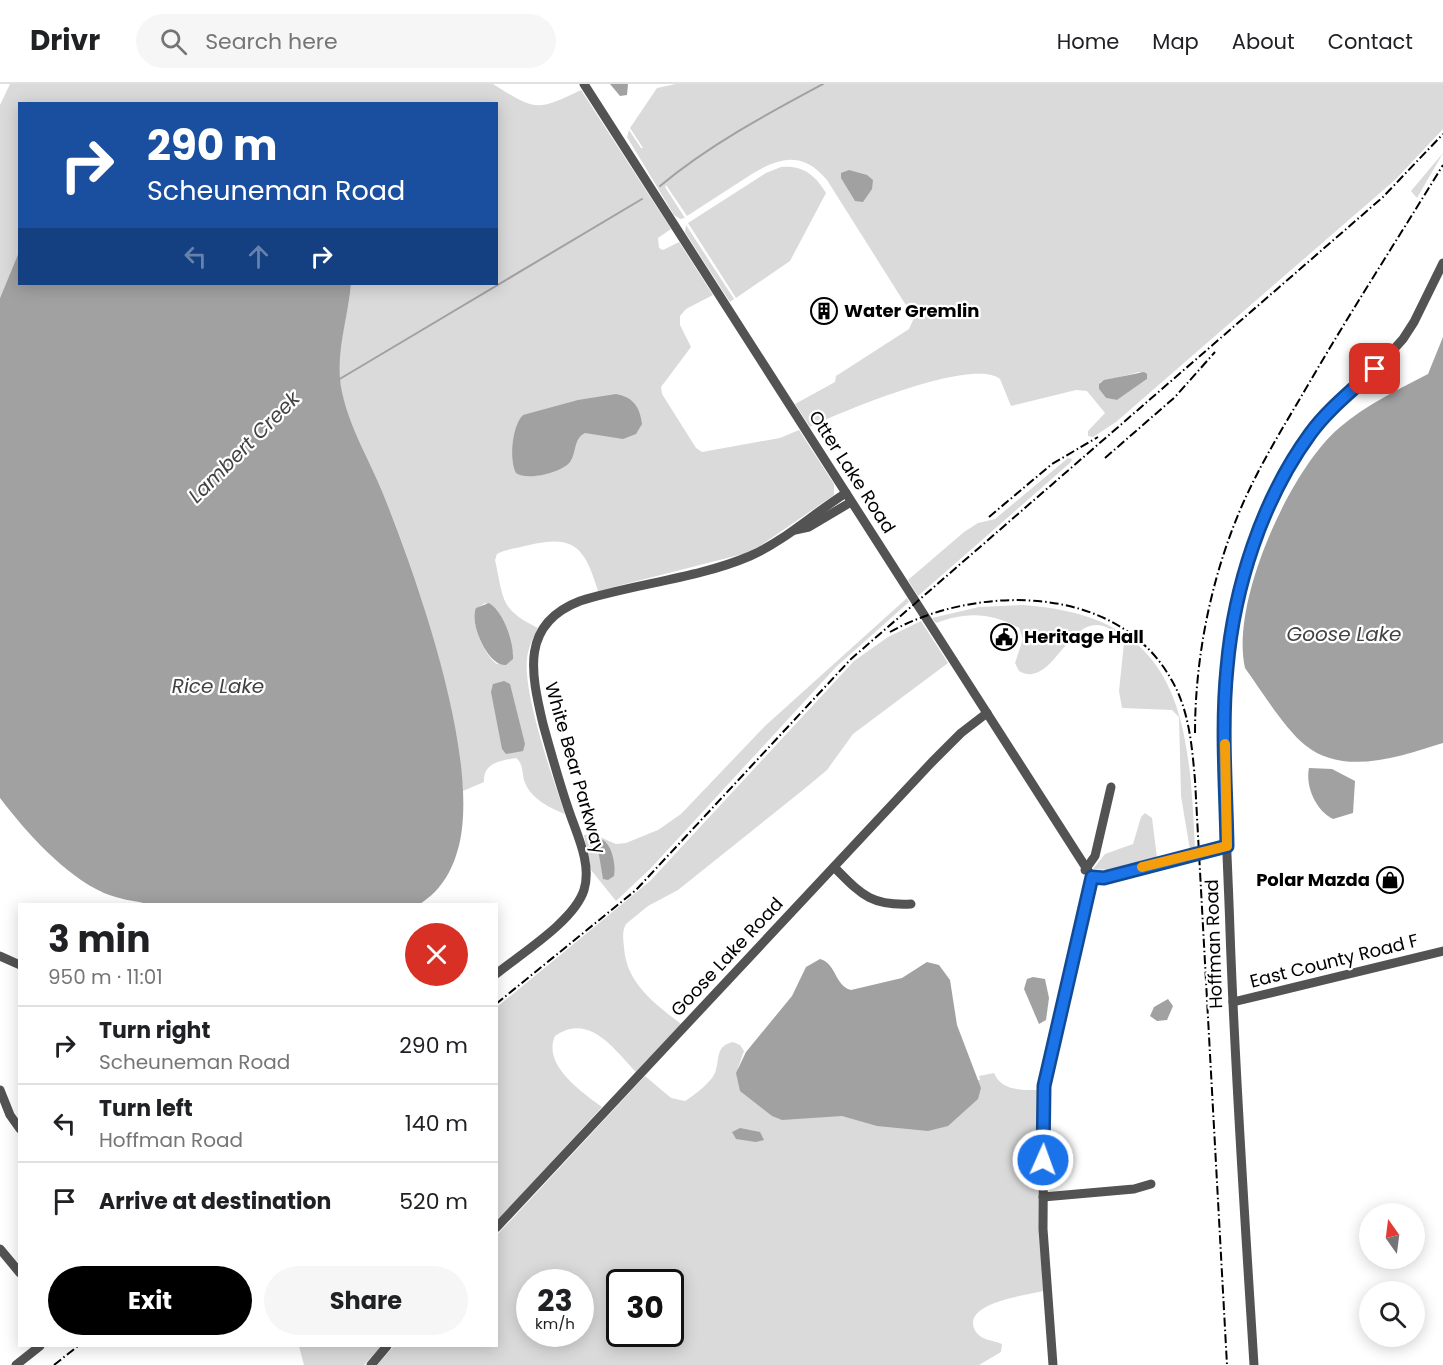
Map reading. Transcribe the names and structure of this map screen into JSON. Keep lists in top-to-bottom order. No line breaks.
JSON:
{"streets":{"street":["Otter Lake Road","White Bear Parkway","Hoffman Road","Goose Lake Road","East County Road F"]},"crossings":[["Otter Lake Road","White Bear Parkway"],["Otter Lake Road","Goose Lake Road"],["Hoffman Road","East County Road F"]],"water":["Lambert Creek","Goose Lake","Rice Lake"],"places":{"building":["Water Gremlin"],"public building":["Heritage Hall"],"shop":["Polar Mazda"]},"north":"top","page":{"header":"Drivr","search":"Search here","nav":["Home","Map","About","Contact"],"turn":["290 m","Scheuneman Road"],"heading":["3 min","950 m · 11:01"],"list":[{"name":"Turn right","note":"Scheuneman Road","value":"290 m"},{"name":"Turn left","note":"Hoffman Road","value":"140 m"},{"name":"Arrive at destination","value":"520 m"}],"buttons":["Exit","Share"],"speed":"23 km/h","limit":"30"}}
